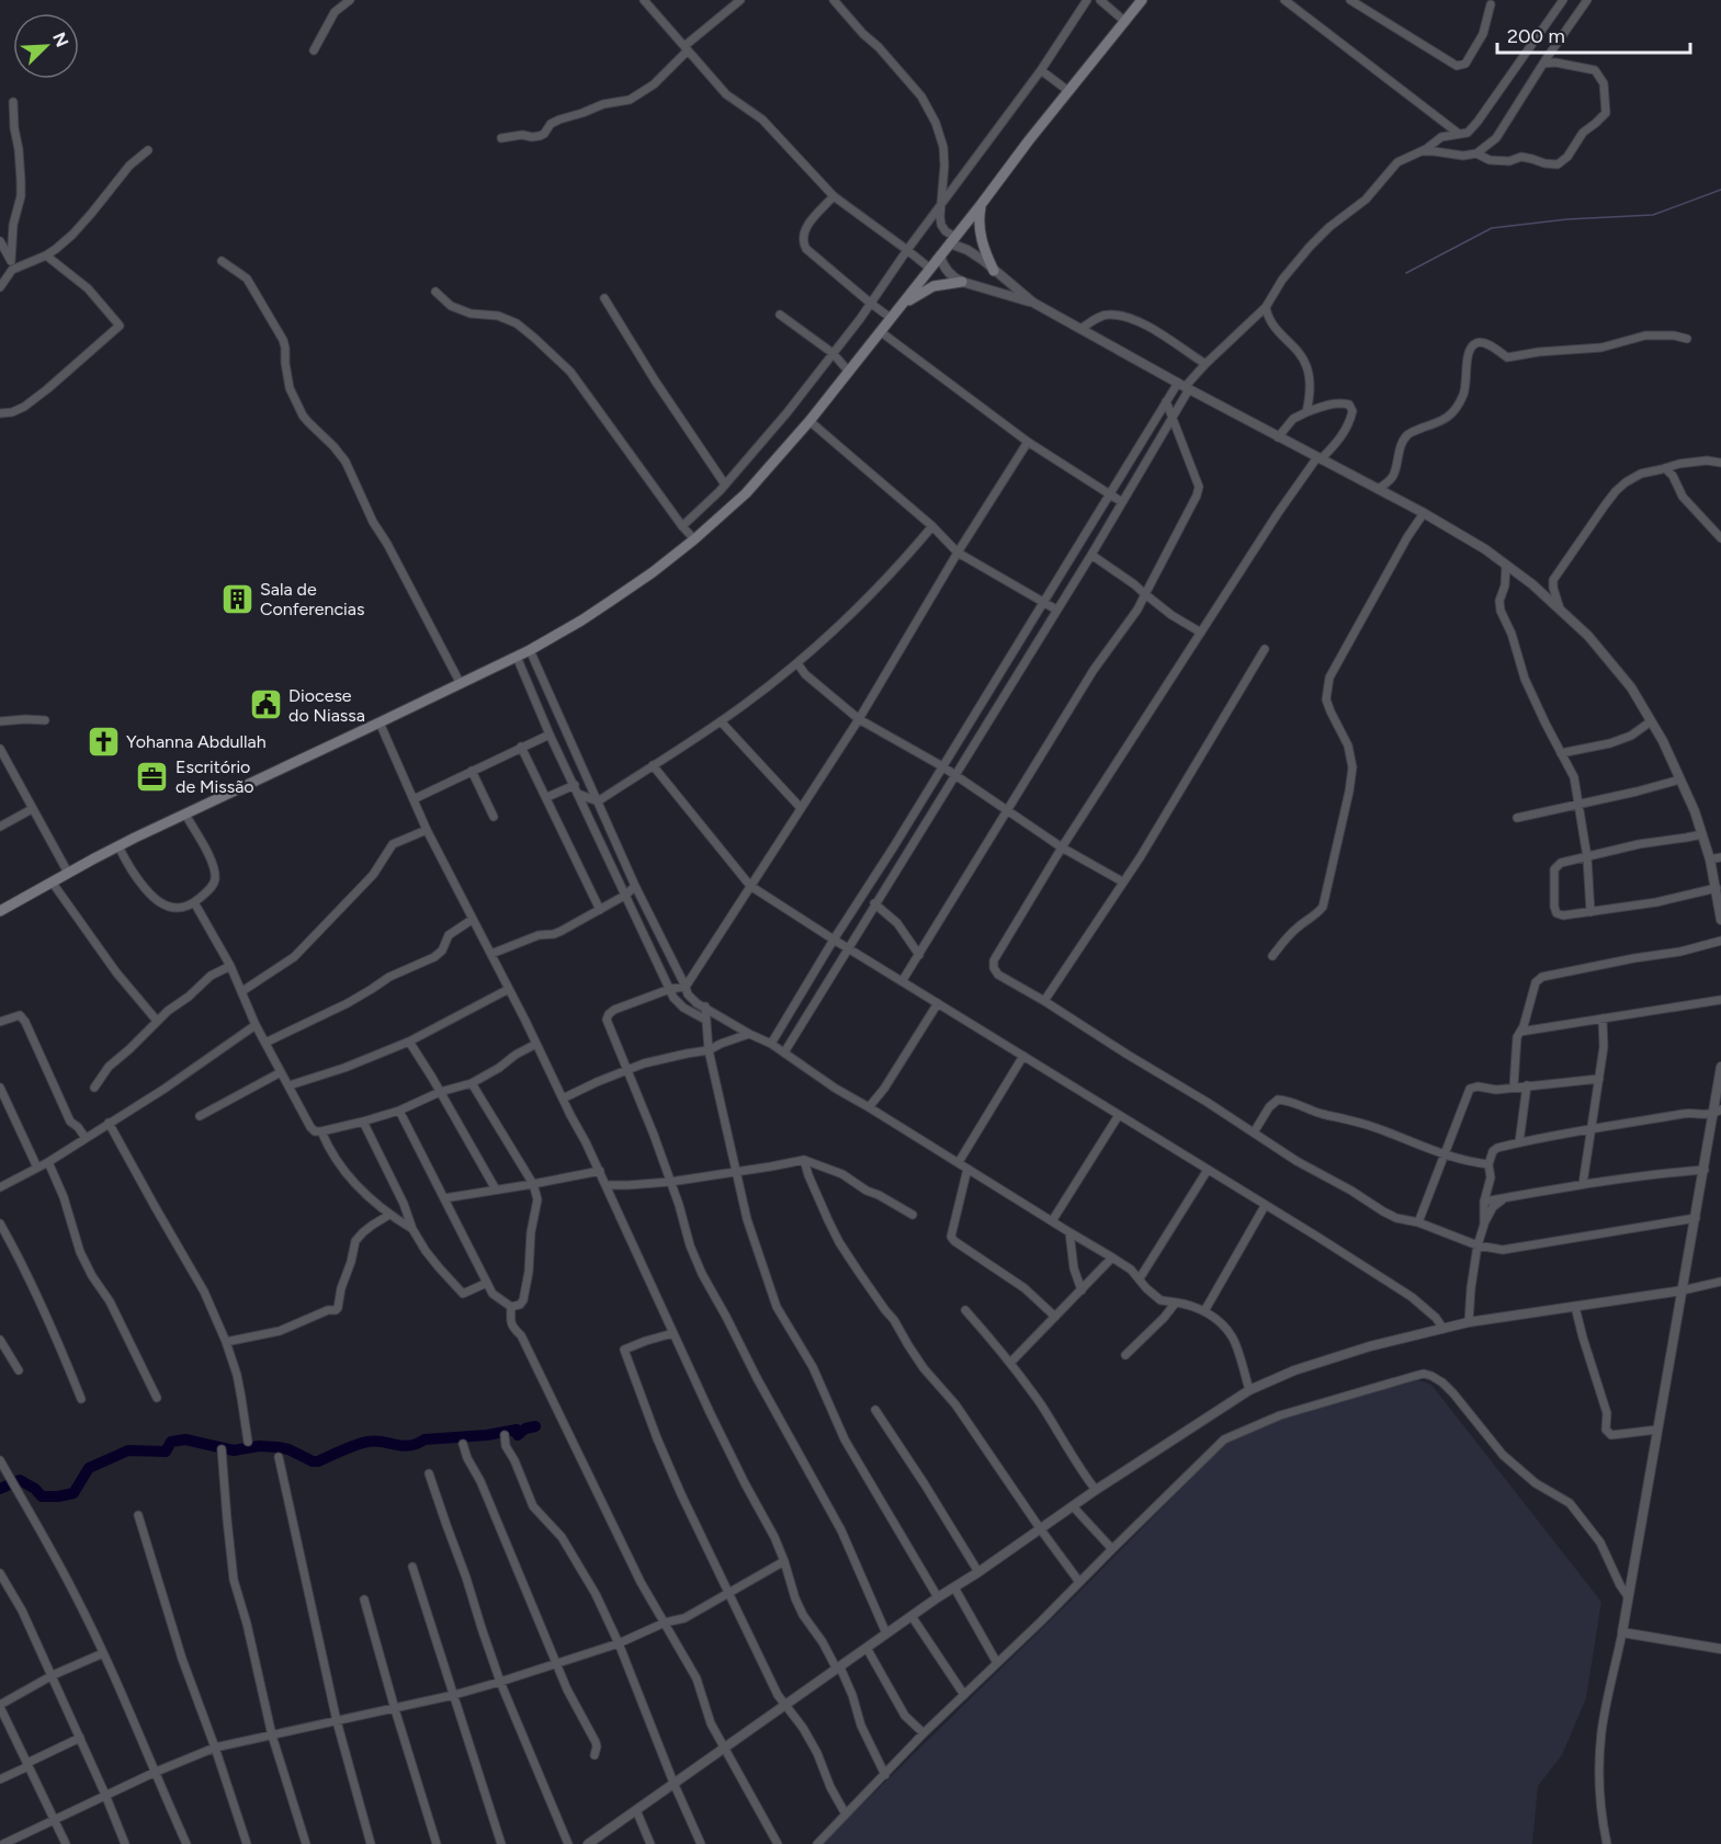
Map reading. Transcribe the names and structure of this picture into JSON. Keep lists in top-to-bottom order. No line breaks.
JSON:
{"places":{"building":["Sala de Conferencias"],"public building":["Diocese do Niassa"],"church":["Yohanna Abdullah"],"office":["Escritório de Missão"]},"scale_bar":"200 m","north":"top right"}
